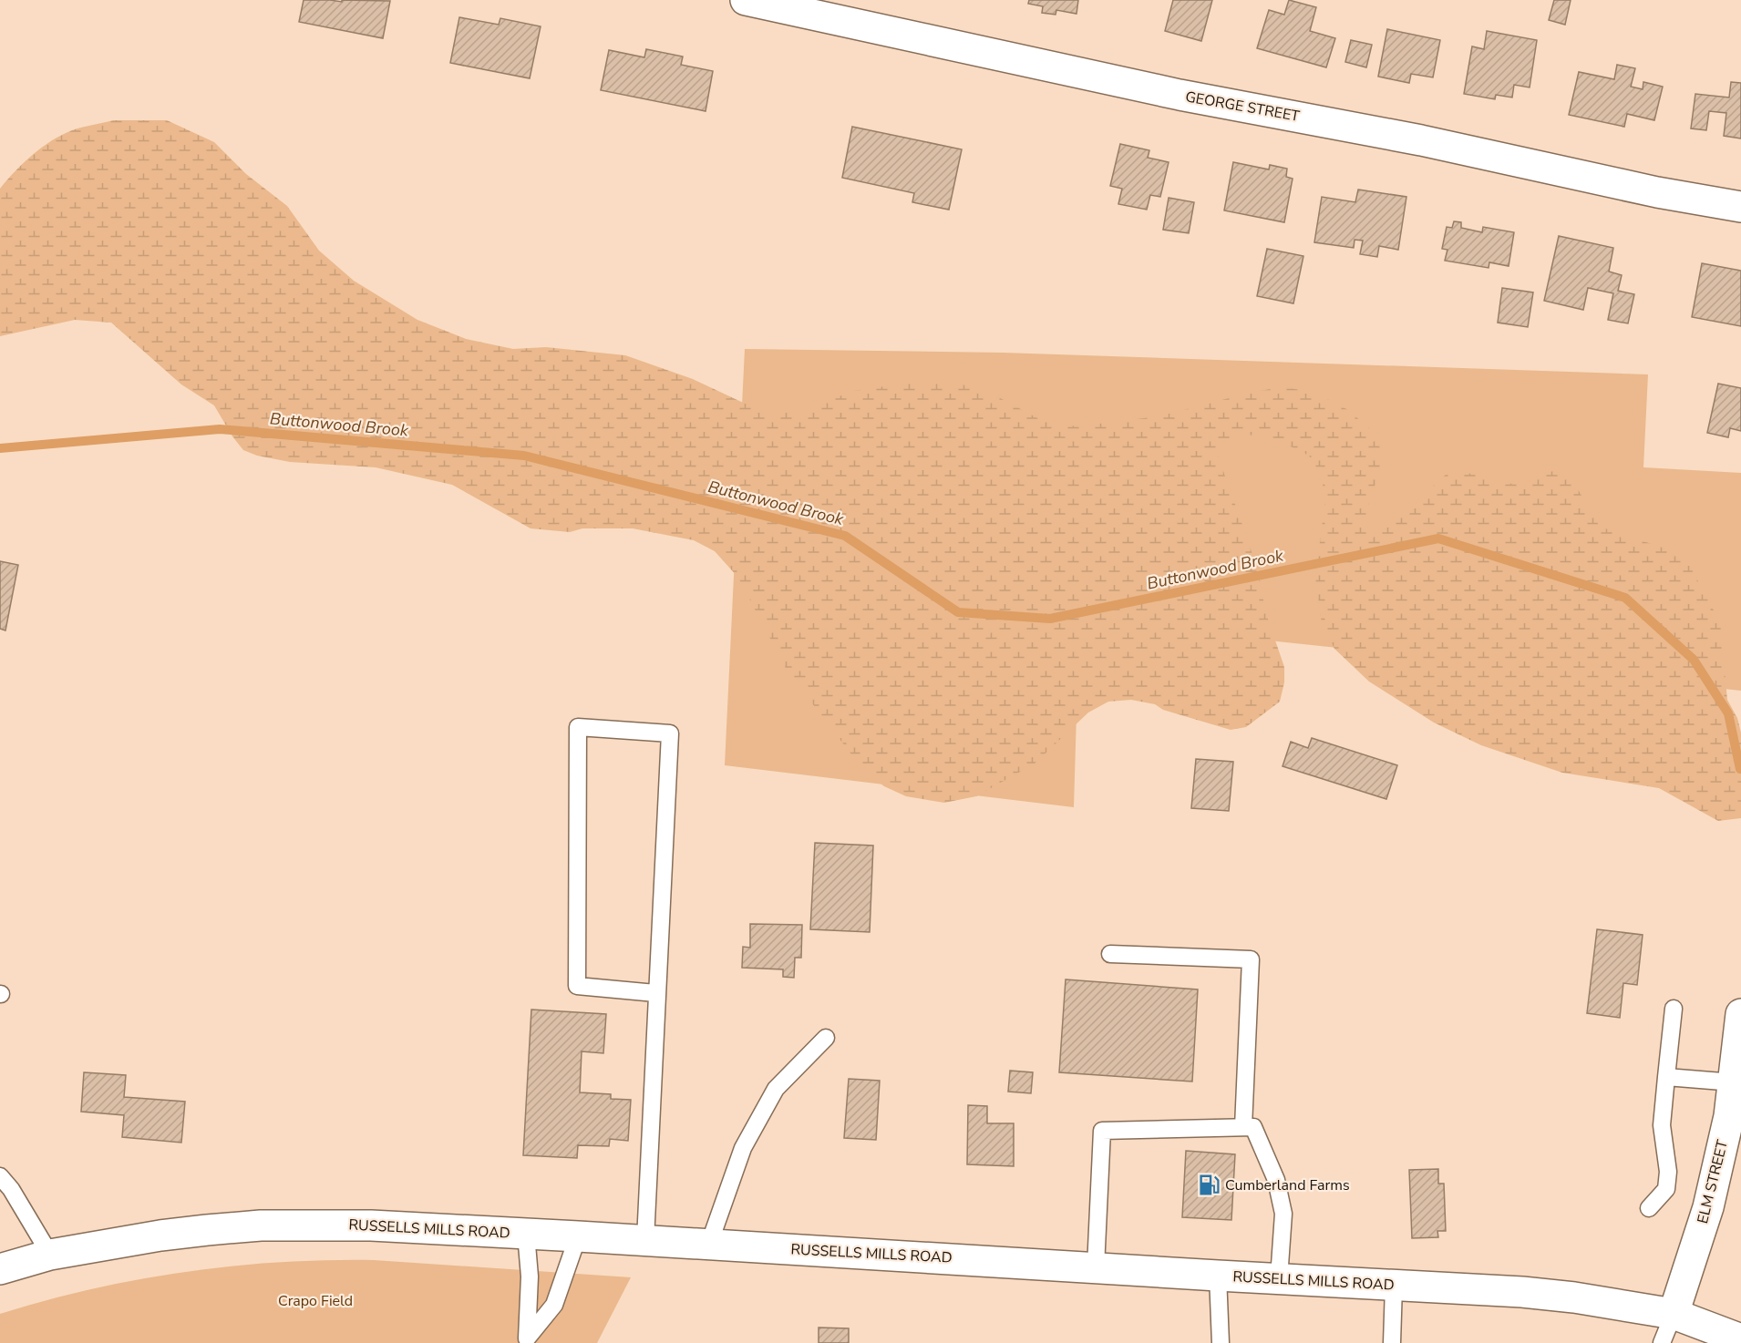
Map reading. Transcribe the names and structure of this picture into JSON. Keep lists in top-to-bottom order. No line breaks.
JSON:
{"streets":{"main road":["GEORGE STREET","ELM STREET","RUSSELLS MILLS ROAD"]},"crossings":[["ELM STREET","RUSSELLS MILLS ROAD"]],"water":["Buttonwood Brook"],"parks":["Crapo Field"],"places":{"fuel station":["Cumberland Farms"]}}
